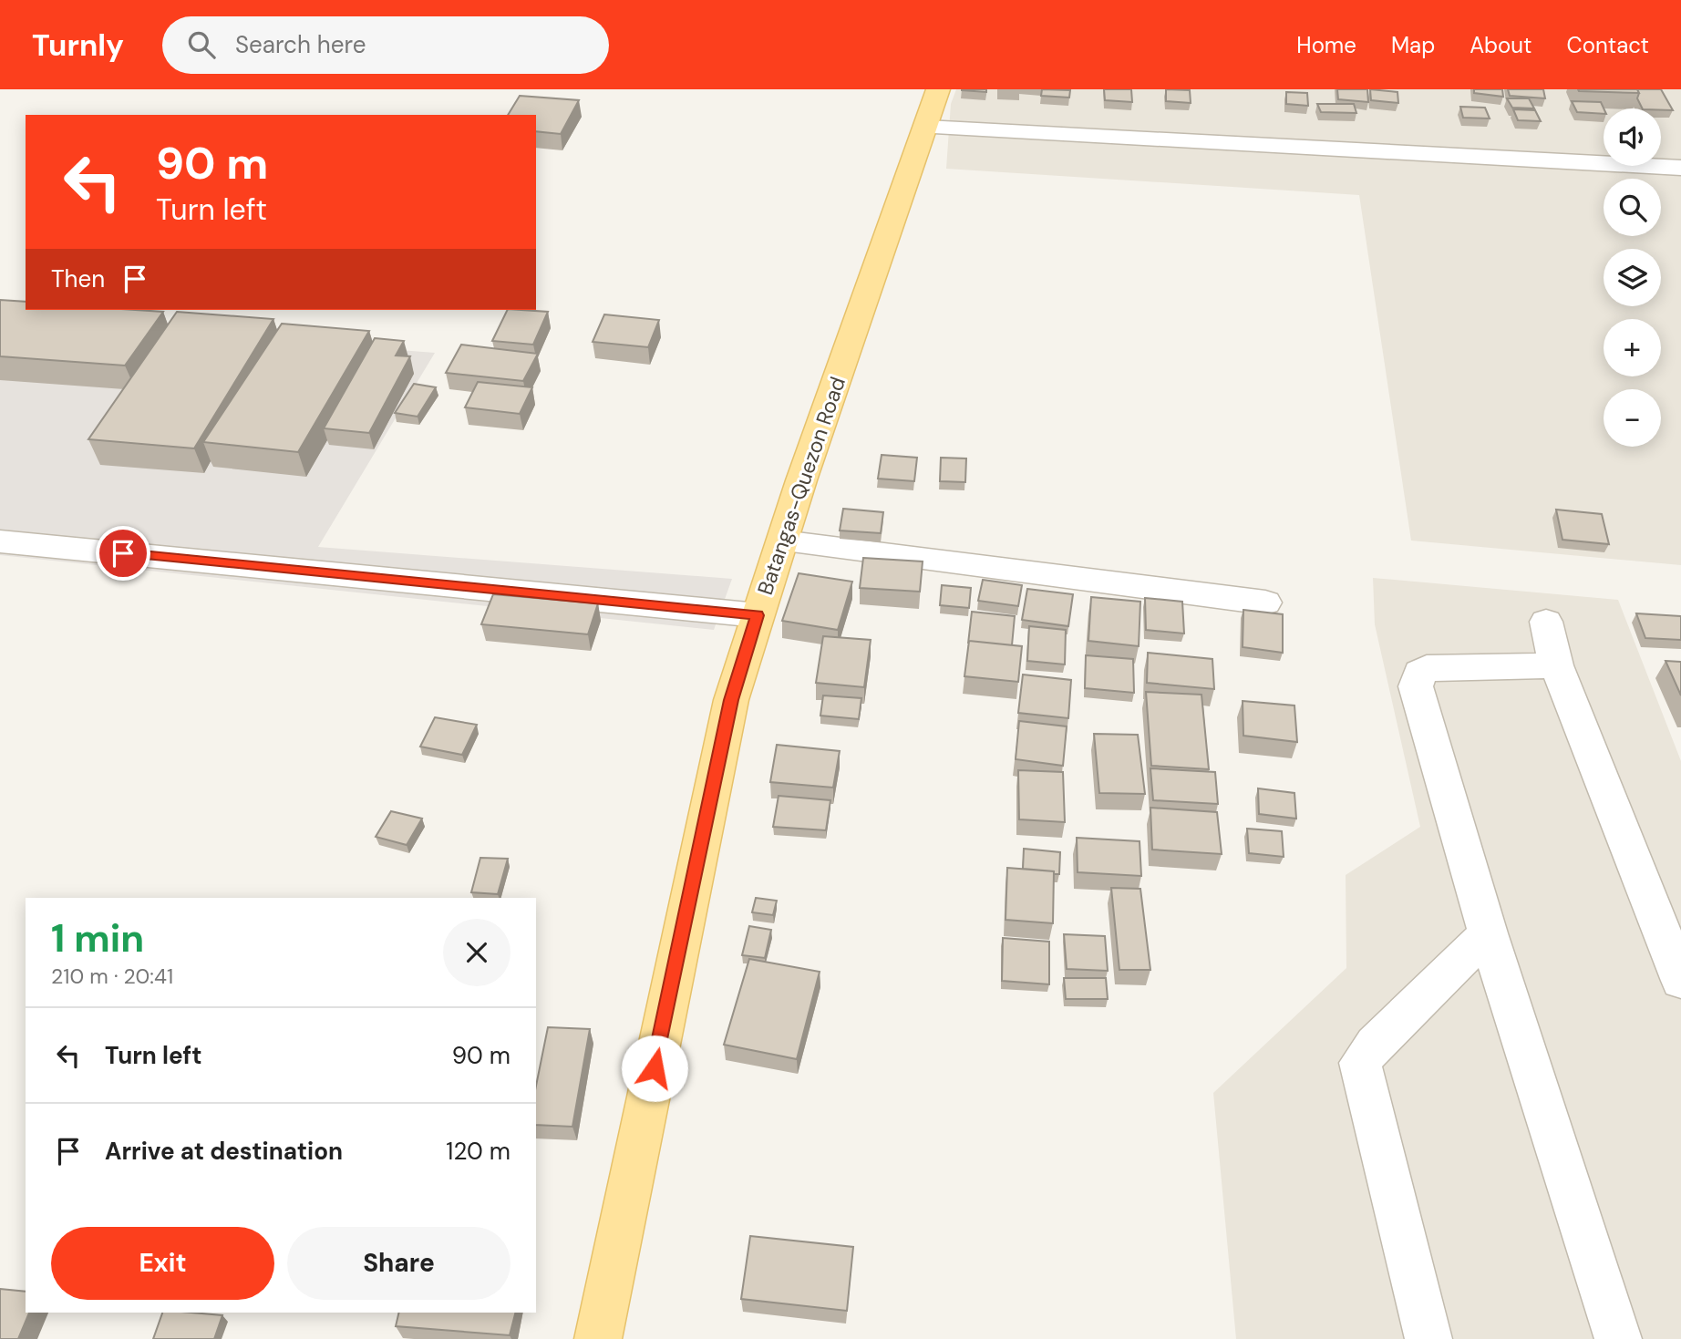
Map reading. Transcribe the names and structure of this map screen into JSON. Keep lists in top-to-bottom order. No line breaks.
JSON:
{"streets":{"main road":["Batangas-Quezon Road"]},"page":{"header":"Turnly","search":"Search here","nav":["Home","Map","About","Contact"],"map_buttons":["+","−"],"turn":["90 m","Turn left"],"then":"Then","heading":["1 min","210 m · 20:41"],"list":[{"name":"Turn left","value":"90 m"},{"name":"Arrive at destination","value":"120 m"}],"buttons":["Exit","Share"]}}
